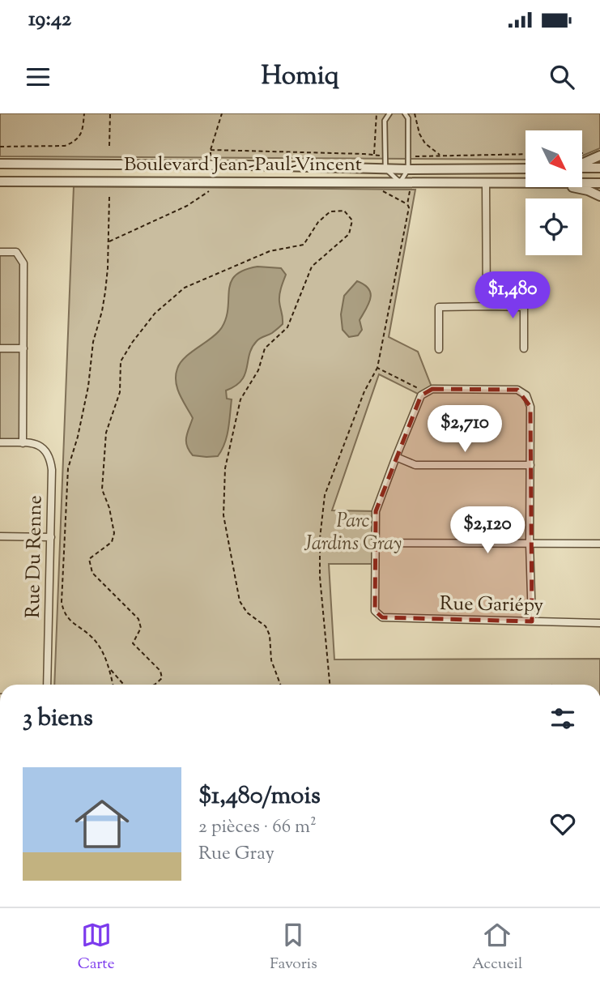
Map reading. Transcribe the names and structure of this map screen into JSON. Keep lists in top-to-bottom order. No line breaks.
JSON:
{"streets":{"street":["Boulevard Jean-Paul-Vincent","Rue Du Renne","Rue Gariépy"]},"parks":["Parc Jardins Gray"],"north":"bottom right","page":{"status":"19:42","header":"Homiq","price":["$1,480","$2,710","$2,120"],"heading":"3 biens","list":[{"name":"$1,480/mois","note":"2 pièces · 66 m² · Rue Gray"}],"tabs":["Carte","Favoris","Accueil"]}}
